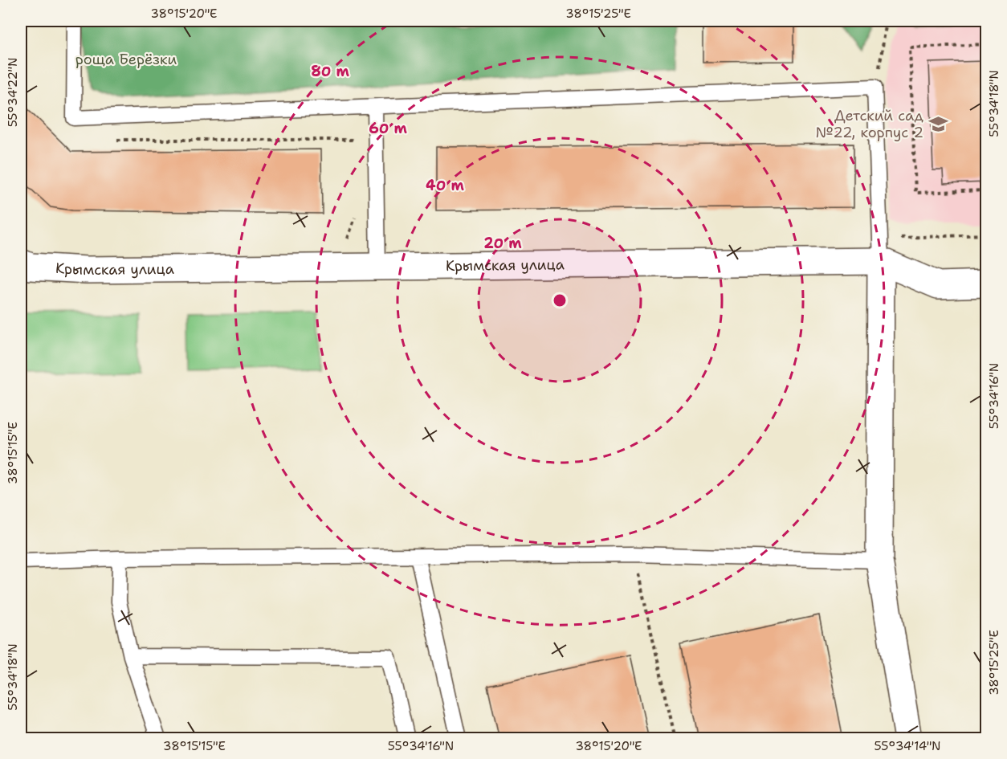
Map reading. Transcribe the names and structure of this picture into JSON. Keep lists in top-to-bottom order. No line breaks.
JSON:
{"streets":{"street":["Крымская улица"]},"parks":["роща Берёзки"],"places":{"school or university":["Детский сад №22, корпус 2"]},"coordinates":["38°15'20\"E","38°15'25\"E","55°34'22\"N","55°34'18\"N","55°34'16\"N","38°15'15\"E","55°34'14\"N"],"rings":["80 m","60 m","40 m","20 m"]}
